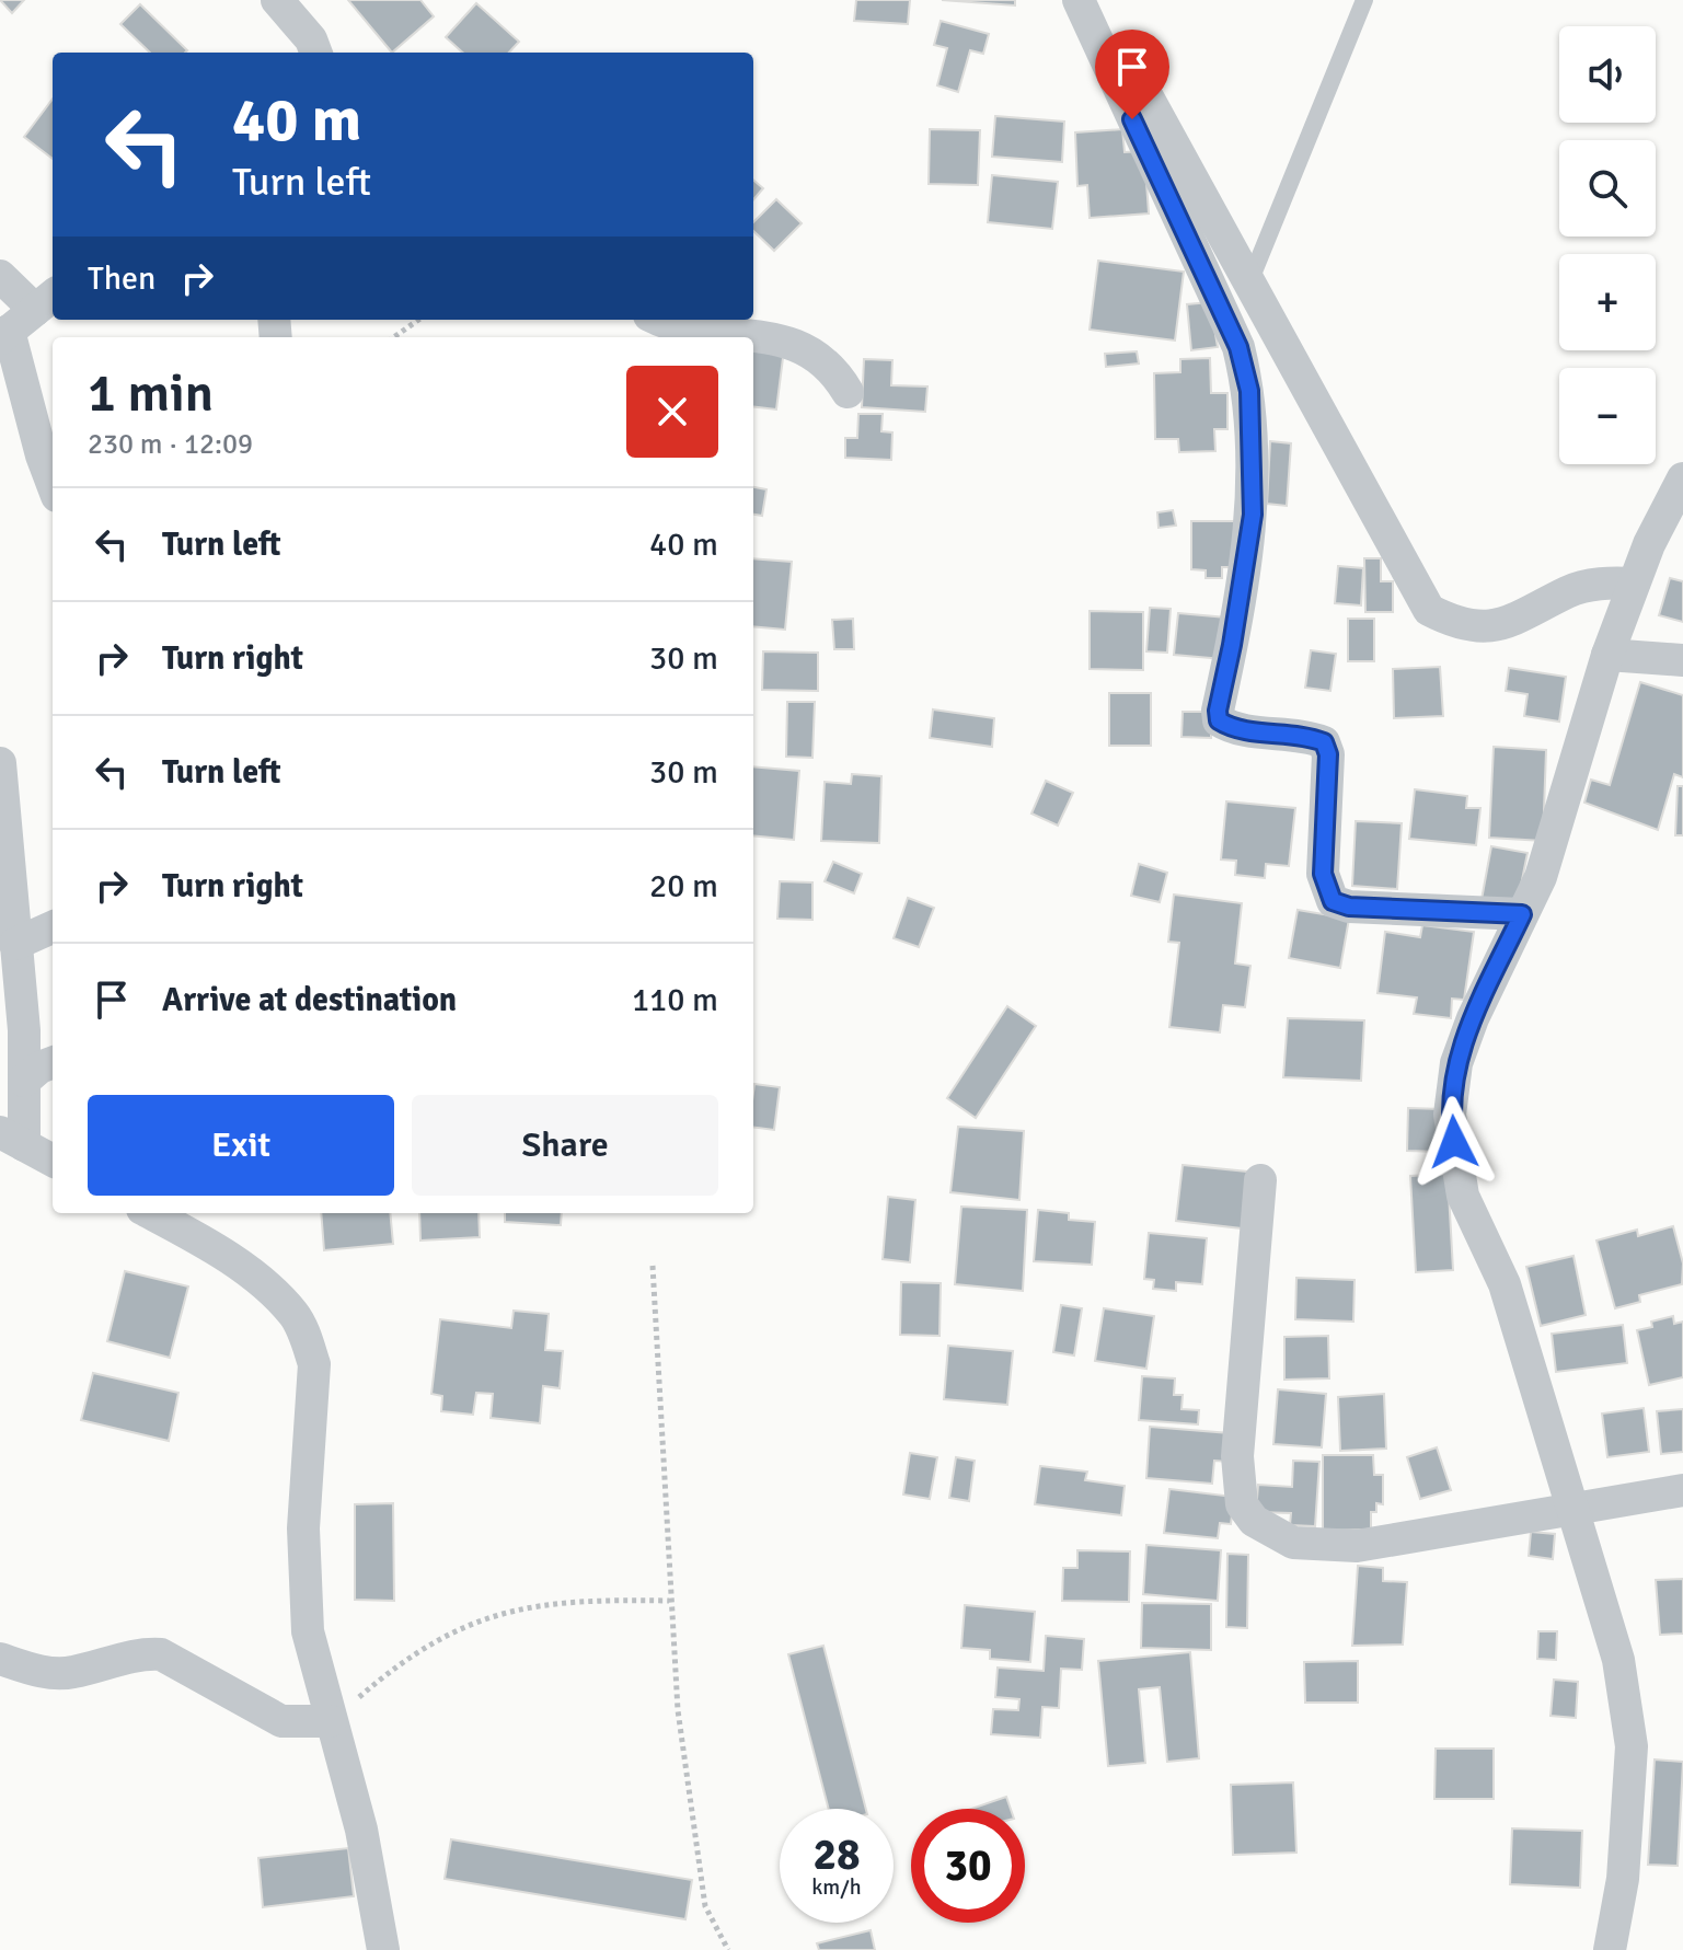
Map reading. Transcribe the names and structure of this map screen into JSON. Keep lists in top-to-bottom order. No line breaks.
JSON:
{"page":{"map_buttons":["+","−"],"turn":["40 m","Turn left"],"then":"Then","heading":["1 min","230 m · 12:09"],"list":[{"name":"Turn left","value":"40 m"},{"name":"Turn right","value":"30 m"},{"name":"Turn left","value":"30 m"},{"name":"Turn right","value":"20 m"},{"name":"Arrive at destination","value":"110 m"}],"buttons":["Exit","Share"],"speed":"28 km/h","limit":"30"}}
